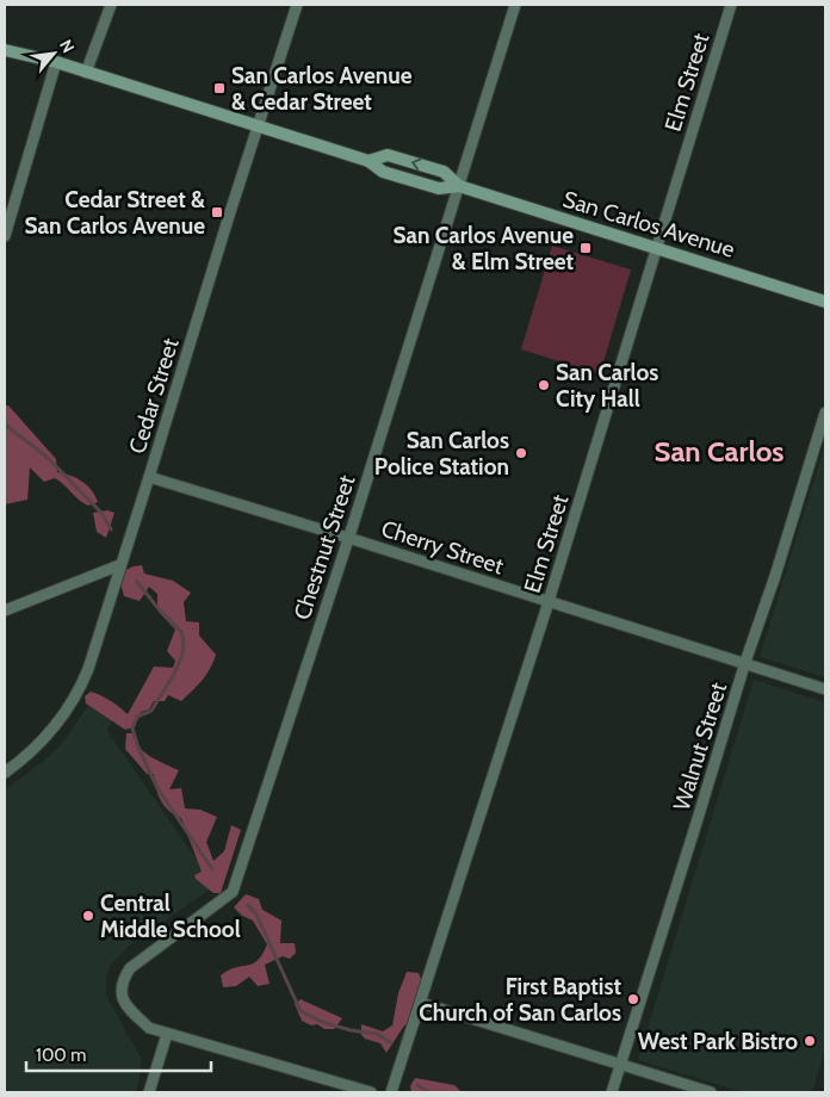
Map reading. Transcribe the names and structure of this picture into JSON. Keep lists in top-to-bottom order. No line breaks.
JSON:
{"streets":{"main road":["San Carlos Avenue"],"street":["Elm Street","Cedar Street","Chestnut Street","Cherry Street","Walnut Street"]},"crossings":[["Elm Street","San Carlos Avenue"],["Elm Street","Cherry Street"],["San Carlos Avenue","Cedar Street"],["San Carlos Avenue","Chestnut Street"],["Cedar Street","Cherry Street"],["Chestnut Street","Cherry Street"],["Cherry Street","Walnut Street"]],"districts":["San Carlos"],"places":{"transit":["San Carlos Avenue & Cedar Street","Cedar Street & San Carlos Avenue","San Carlos Avenue & Elm Street"],"other":["San Carlos City Hall","San Carlos Police Station","Central Middle School","First Baptist Church of San Carlos","West Park Bistro"]},"scale_bar":"100 m","north":"top right"}
